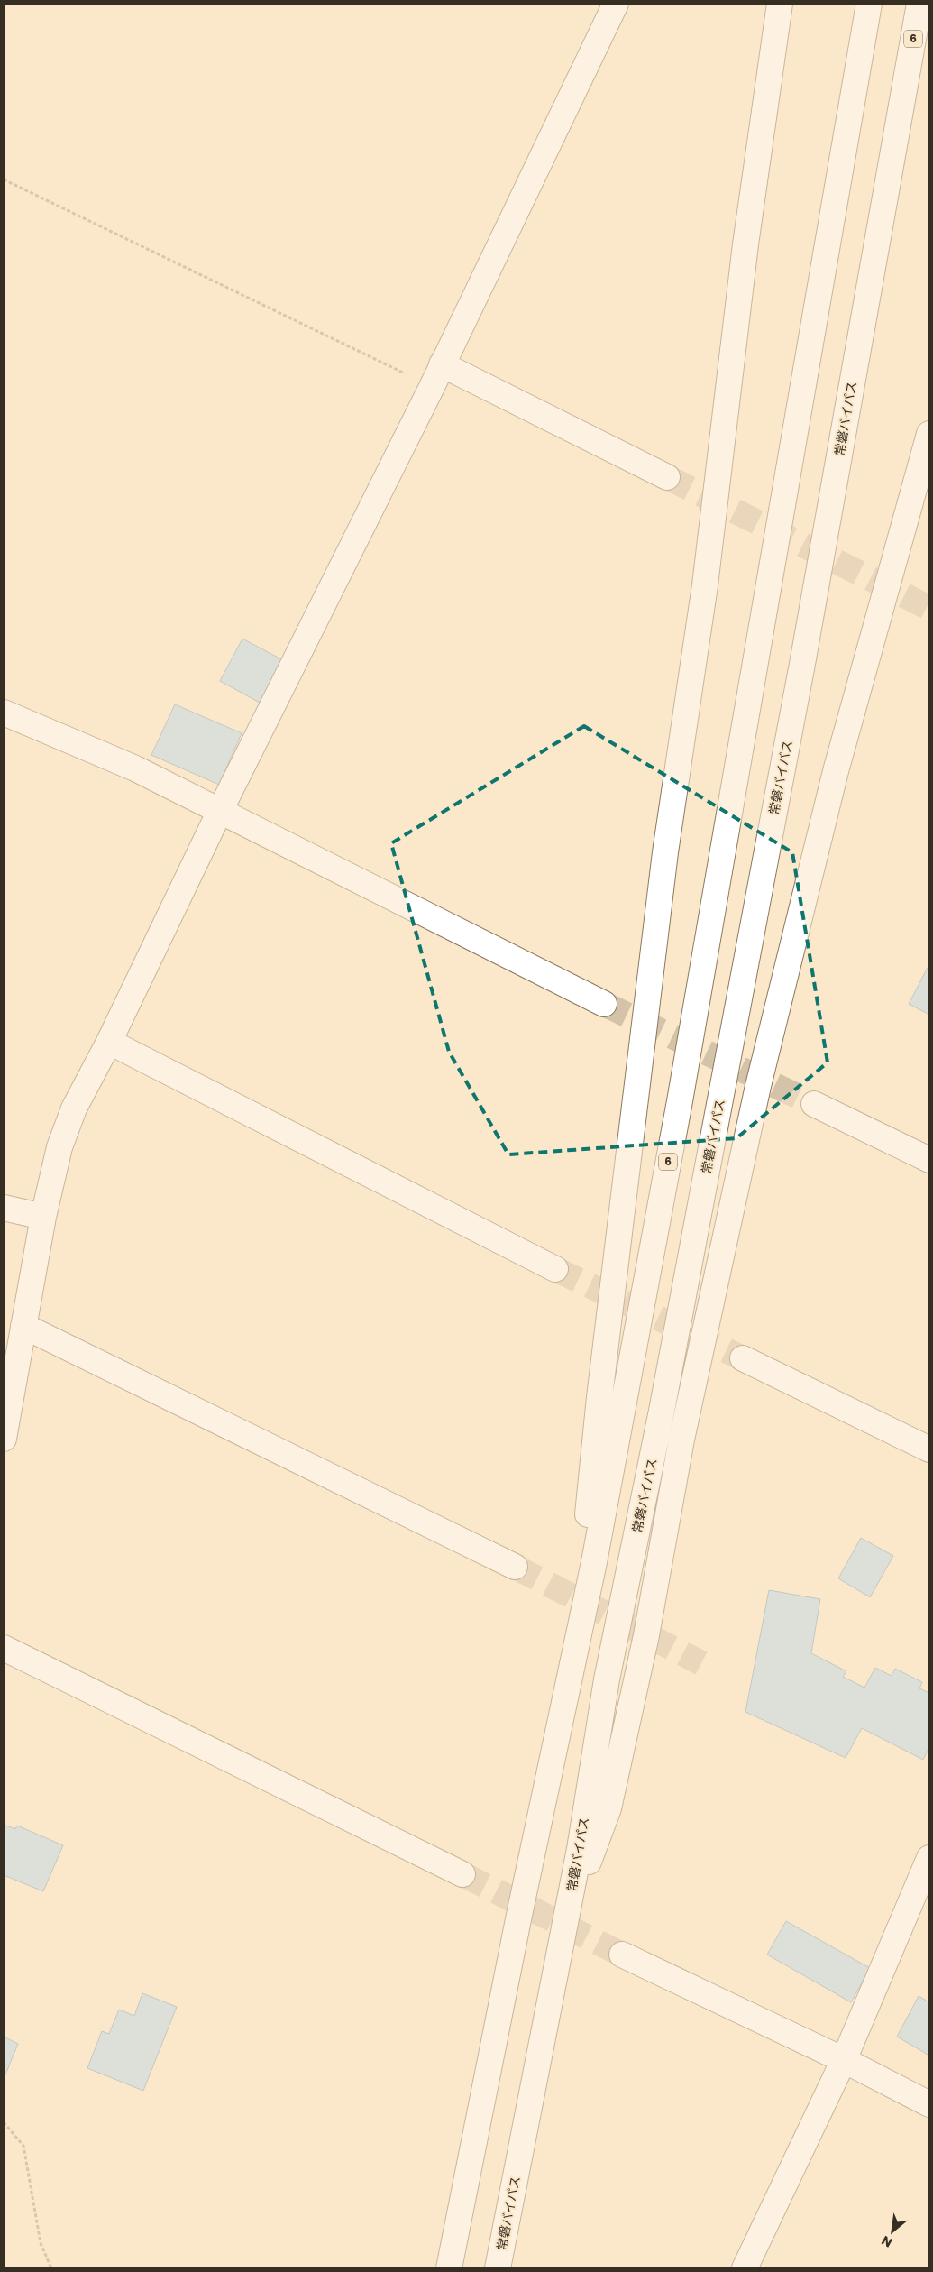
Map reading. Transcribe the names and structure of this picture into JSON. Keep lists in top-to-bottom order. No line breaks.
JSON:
{"streets":{"main road":["6","常磐バイパス"]},"north":"bottom left"}
